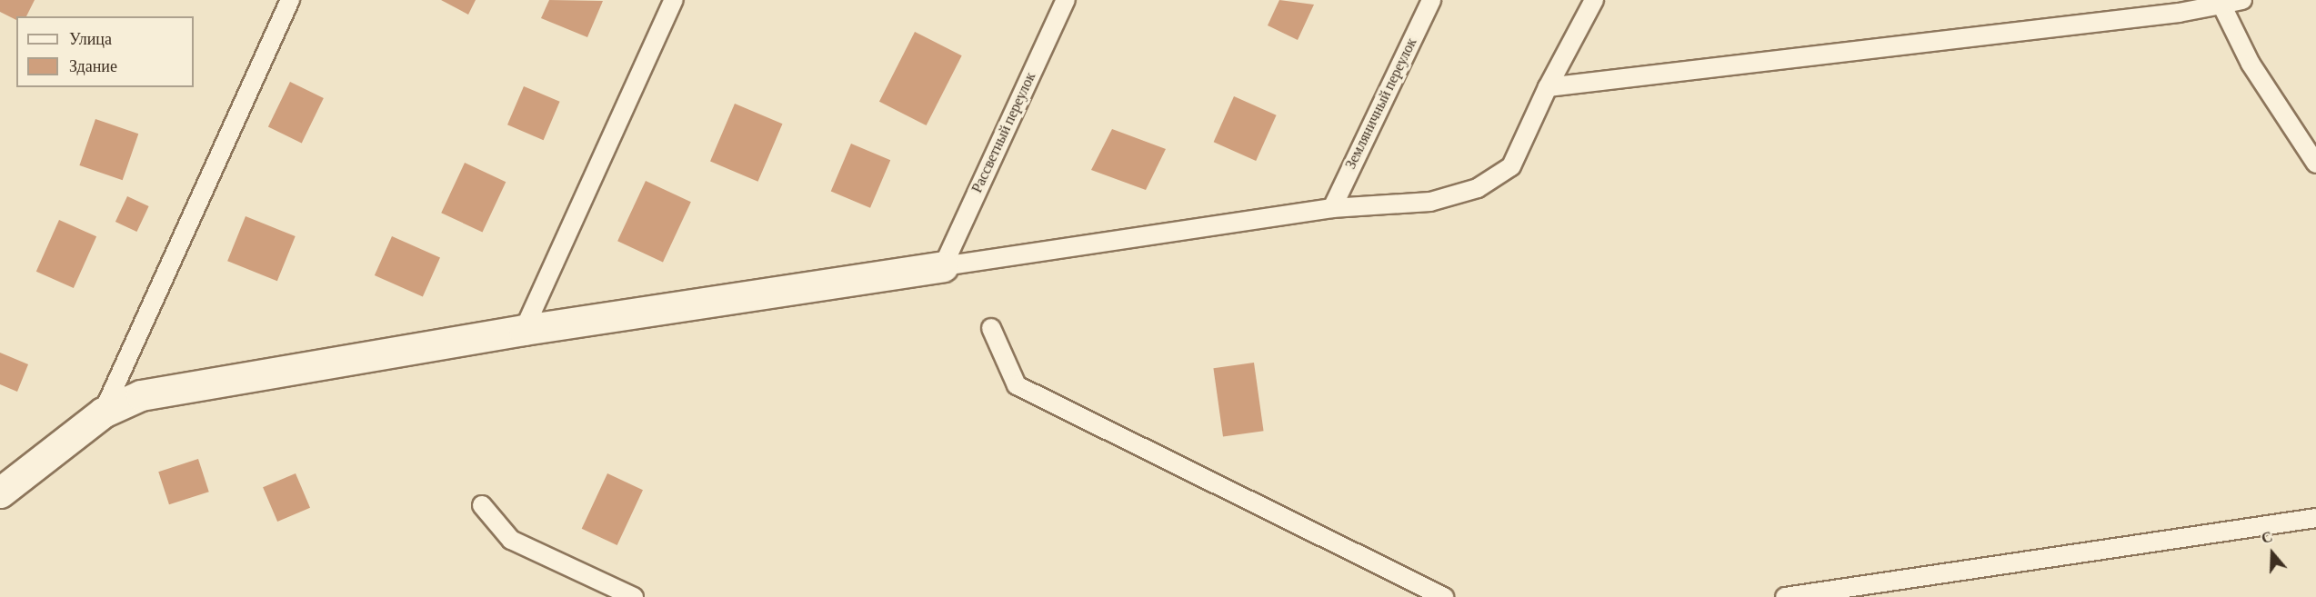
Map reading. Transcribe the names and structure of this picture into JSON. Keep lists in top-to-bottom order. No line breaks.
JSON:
{"streets":{"lane":["Земляничный переулок","Рассветный переулок"]},"legend":["Улица","Здание"],"north":"top"}
